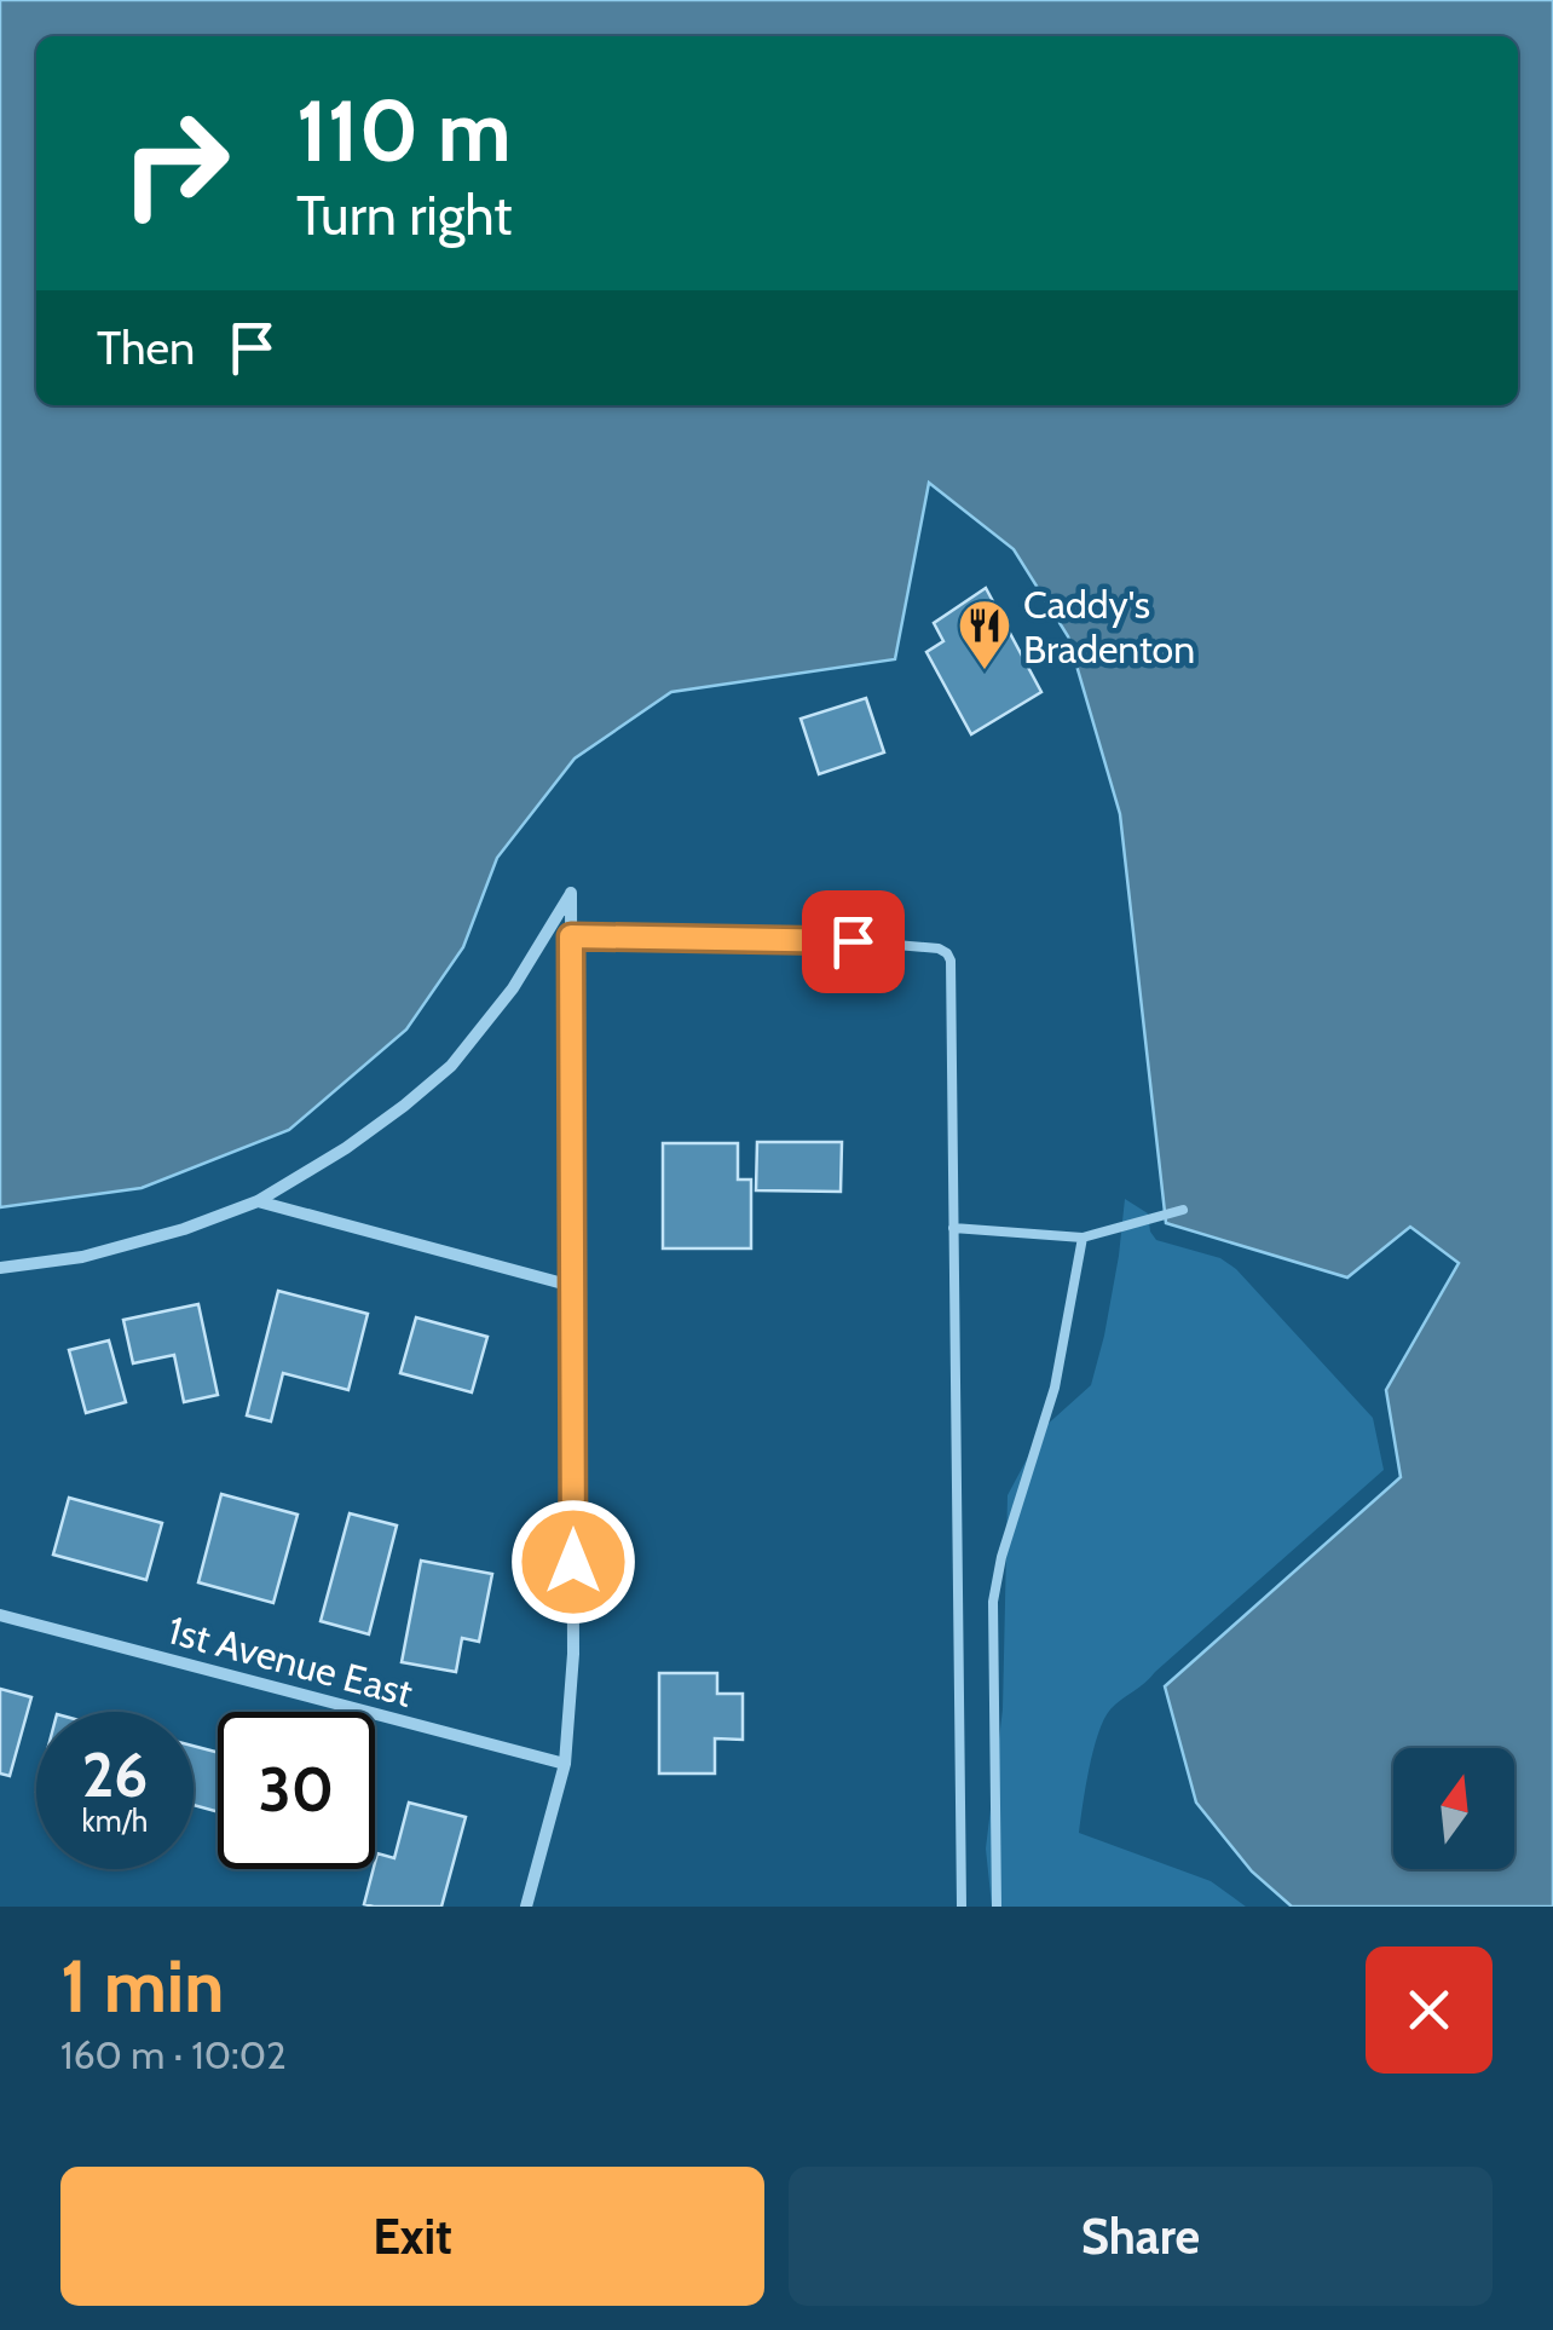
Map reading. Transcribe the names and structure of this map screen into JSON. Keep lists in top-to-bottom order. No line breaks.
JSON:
{"streets":{"street":["1st Avenue East"]},"places":{"restaurant":["Caddy's Bradenton"]},"north":"top","page":{"turn":["110 m","Turn right"],"then":"Then","speed":"26 km/h","limit":"30","heading":["1 min","160 m · 10:02"],"buttons":["Exit","Share"]}}
